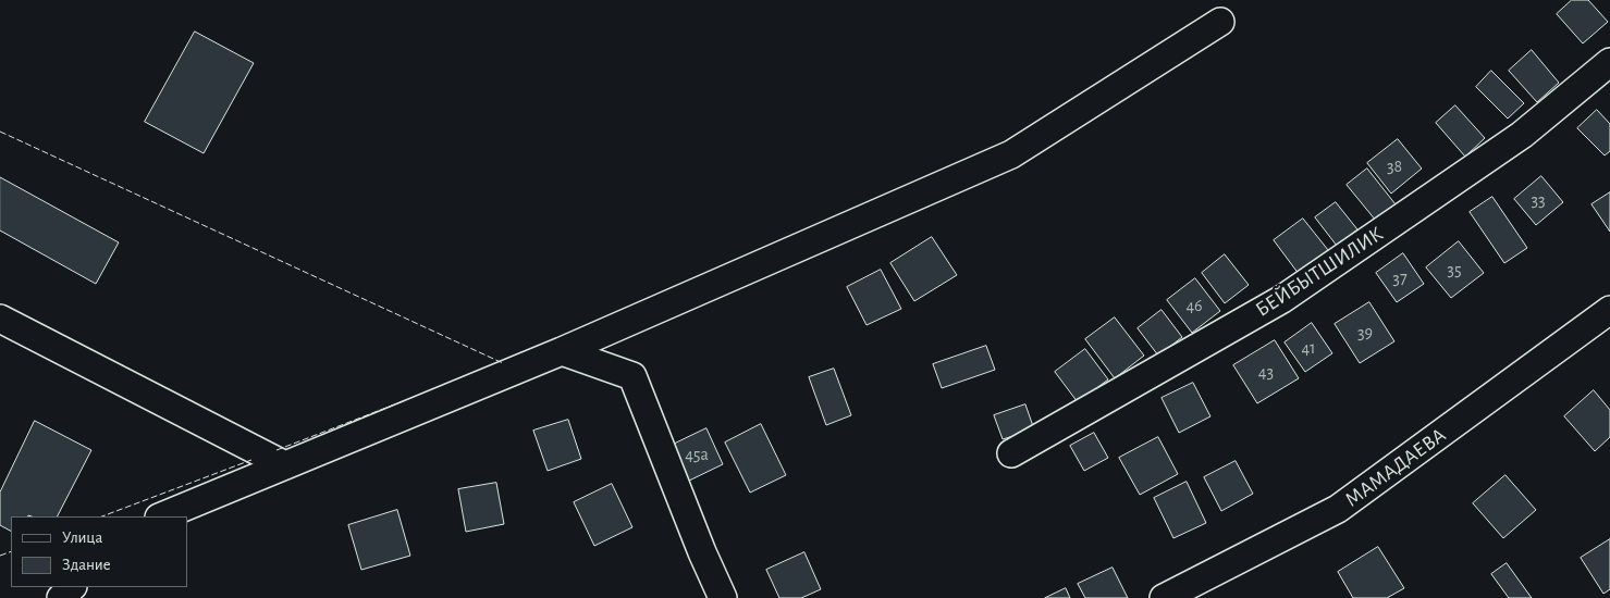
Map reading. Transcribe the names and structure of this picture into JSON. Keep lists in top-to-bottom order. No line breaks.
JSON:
{"streets":{"street":["БЕЙБЫТШИЛИК","МАМАДАЕВА"]},"house_numbers":["38","33","35","37","46","39","41","43","45а"],"legend":["Улица","Здание"]}
